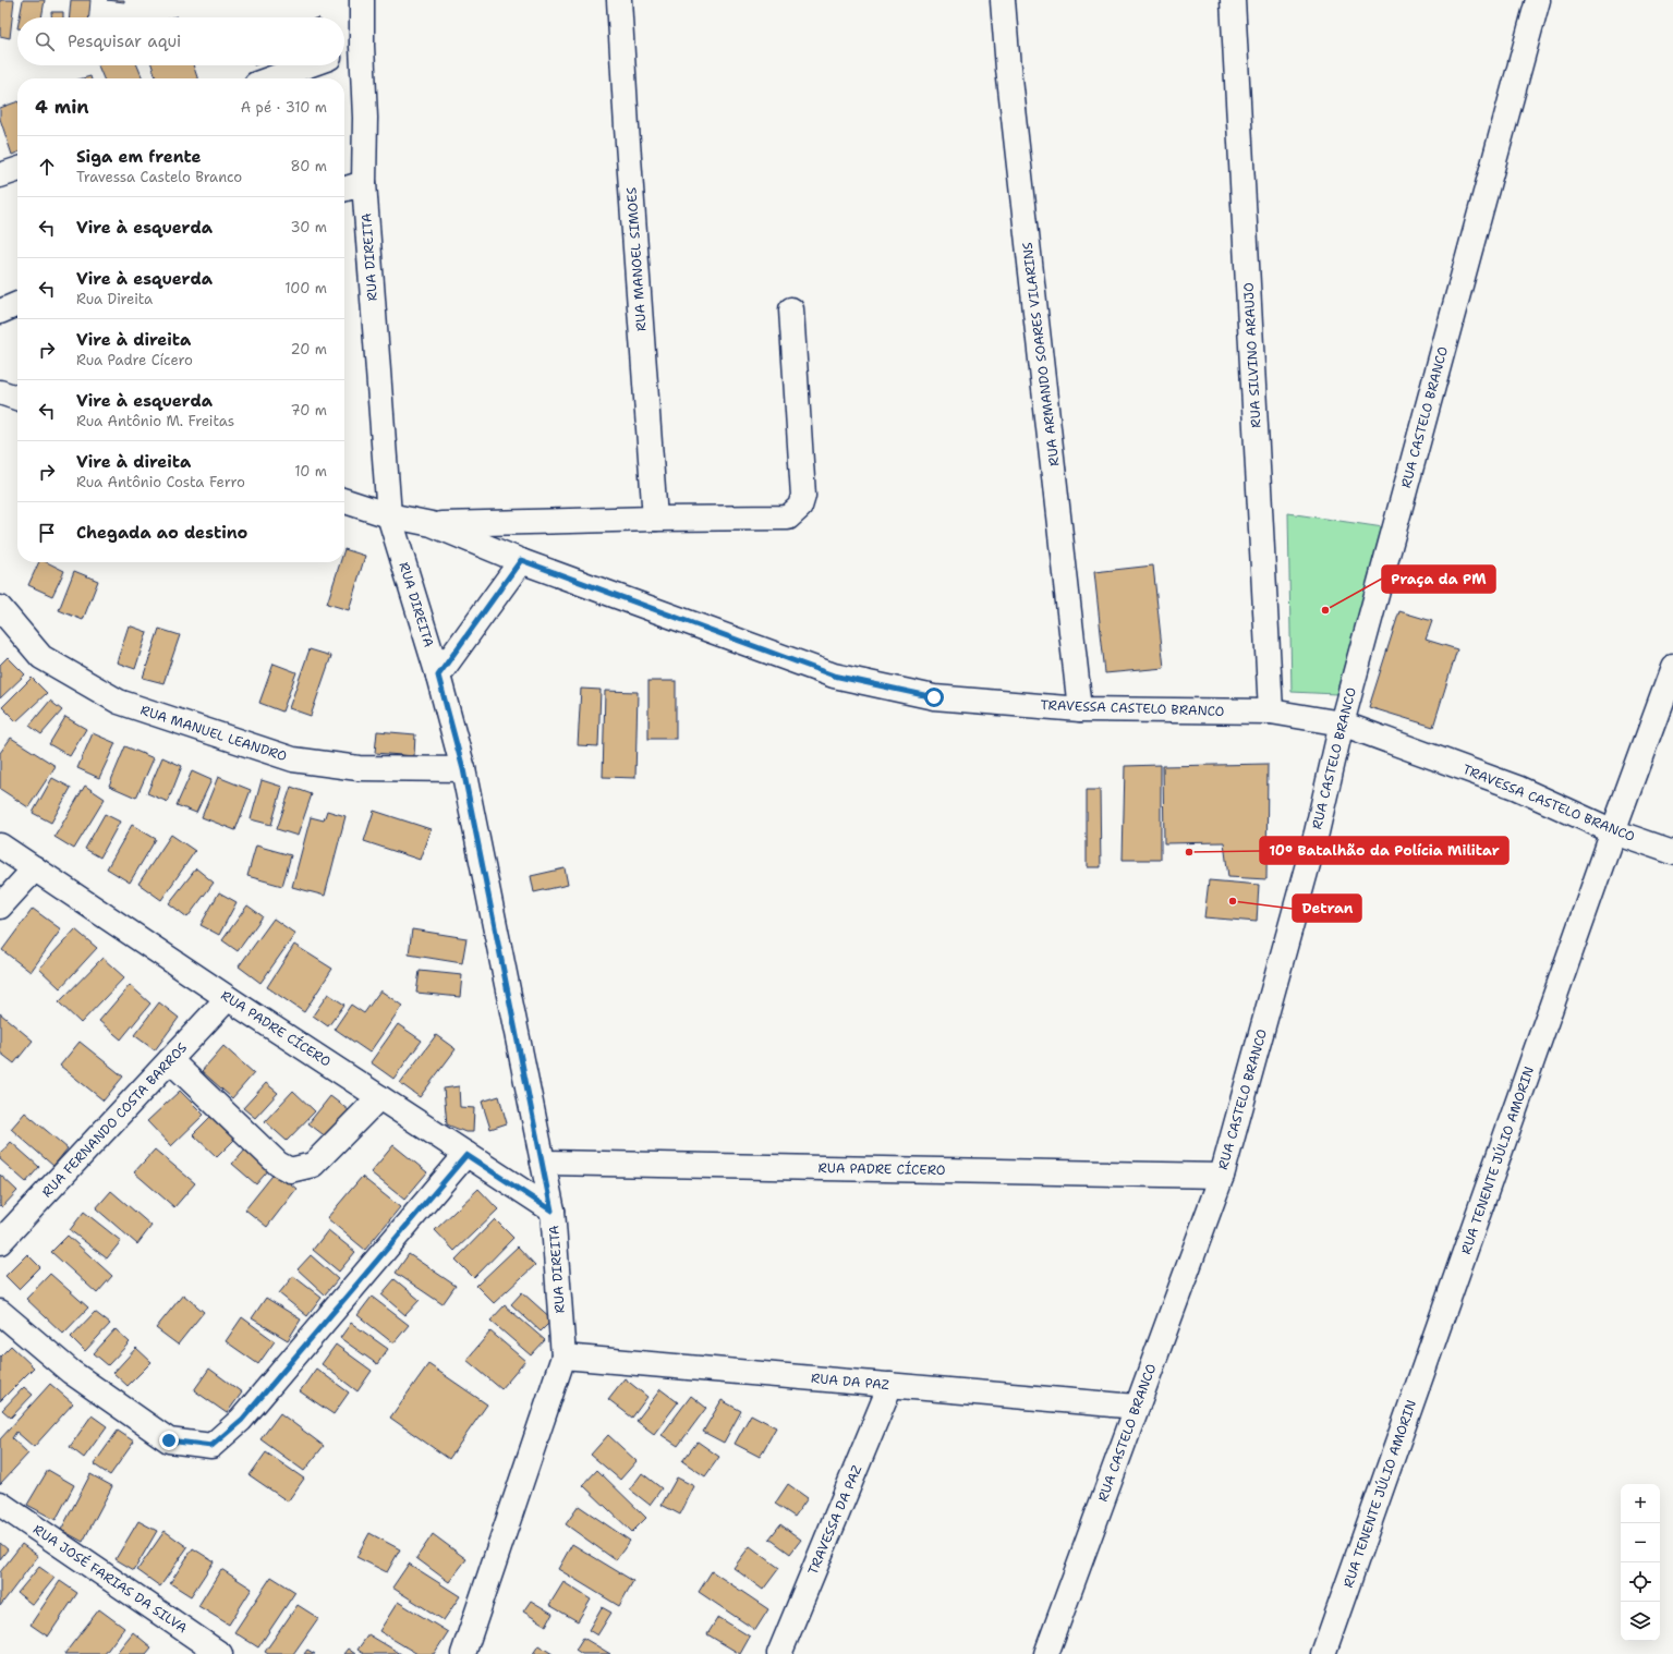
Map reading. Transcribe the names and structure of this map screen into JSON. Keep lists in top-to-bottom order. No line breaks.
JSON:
{"streets":{"street":["RUA DIREITA","RUA MANOEL SIMOES","RUA ARMANDO SOARES VILARINS","RUA SILVINO ARAUJO","RUA CASTELO BRANCO","TRAVESSA CASTELO BRANCO","RUA MANUEL LEANDRO","RUA PADRE CÍCERO","RUA FERNANDO COSTA BARROS","RUA TENENTE JÚLIO AMORIN","RUA DA PAZ","TRAVESSA DA PAZ","RUA JOSÉ FARIAS DA SILVA"]},"crossings":[["RUA DIREITA","TRAVESSA CASTELO BRANCO"],["RUA DIREITA","RUA MANUEL LEANDRO"],["RUA DIREITA","RUA PADRE CÍCERO"],["RUA DIREITA","RUA DA PAZ"],["RUA ARMANDO SOARES VILARINS","TRAVESSA CASTELO BRANCO"],["RUA SILVINO ARAUJO","TRAVESSA CASTELO BRANCO"],["RUA CASTELO BRANCO","TRAVESSA CASTELO BRANCO"],["RUA CASTELO BRANCO","RUA PADRE CÍCERO"],["RUA CASTELO BRANCO","RUA DA PAZ"],["TRAVESSA CASTELO BRANCO","RUA TENENTE JÚLIO AMORIN"],["RUA PADRE CÍCERO","RUA FERNANDO COSTA BARROS"],["RUA DA PAZ","TRAVESSA DA PAZ"]],"places":["Praça da PM","10º Batalhão da Polícia Militar","Detran"],"page":{"search":"Pesquisar aqui","heading":["4 min","A pé · 310 m"],"list":[["Siga em frente","Travessa Castelo Branco","80 m"],["Vire à esquerda","30 m"],["Vire à esquerda","Rua Direita","100 m"],["Vire à direita","Rua Padre Cícero","20 m"],["Vire à esquerda","Rua Antônio M. Freitas","70 m"],["Vire à direita","Rua Antônio Costa Ferro","10 m"],"Chegada ao destino"],"map_buttons":["+","−"]}}
